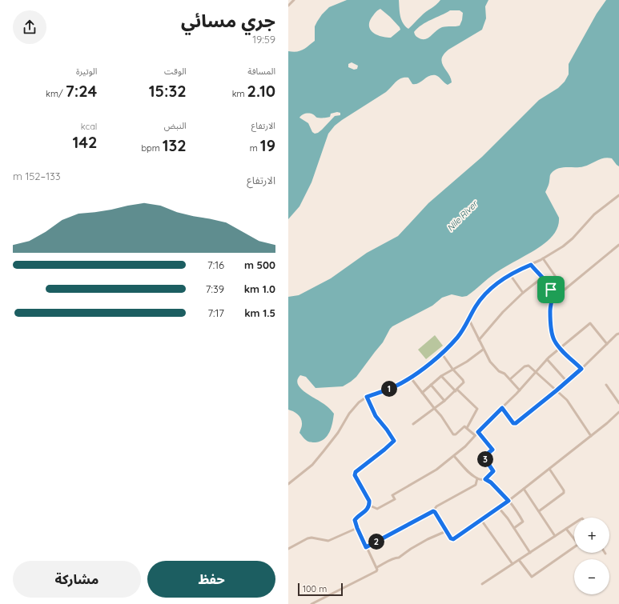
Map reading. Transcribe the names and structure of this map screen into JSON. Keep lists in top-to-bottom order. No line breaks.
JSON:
{"water":["Nile River"],"scale_bar":"100 m","page":{"heading":["جري مسائي","19:59"],"stats":[["المسافة","2.10 km"],["الوقت","15:32"],["الوتيرة","7:24 /km"],["الارتفاع","19 m"],["النبض","132 bpm"],["kcal","142"]],"chart":["الارتفاع","133–152 m"],"list":[{"name":"500 m","note":"7:16"},{"name":"1.0 km","note":"7:39"},{"name":"1.5 km","note":"7:17"}],"pins":["1","3","2"],"map_buttons":["+","−"],"buttons":["حفظ","مشاركة"],"scale":"100 m"}}
